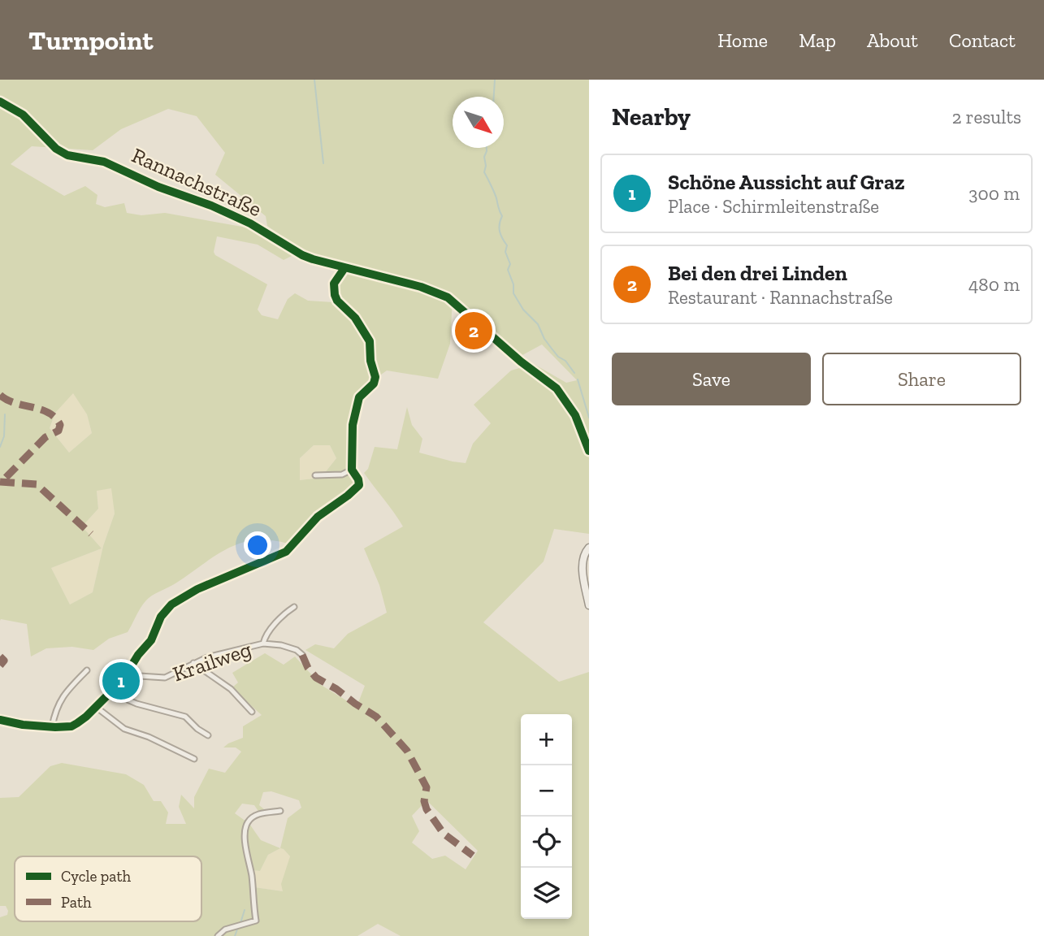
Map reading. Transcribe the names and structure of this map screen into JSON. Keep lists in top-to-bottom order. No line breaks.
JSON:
{"streets":{"street":["Rannachstraße","Krailweg"]},"legend":["Cycle path","Path"],"north":"bottom right","page":{"header":"Turnpoint","nav":["Home","Map","About","Contact"],"heading":["Nearby","2 results"],"list":[{"mark":"1","name":"Schöne Aussicht auf Graz","note":"Place · Schirmleitenstraße","value":"300 m"},{"mark":"2","name":"Bei den drei Linden","note":"Restaurant · Rannachstraße","value":"480 m"}],"pins":["2","1"],"buttons":["Save","Share"],"map_buttons":["+","−"]}}
